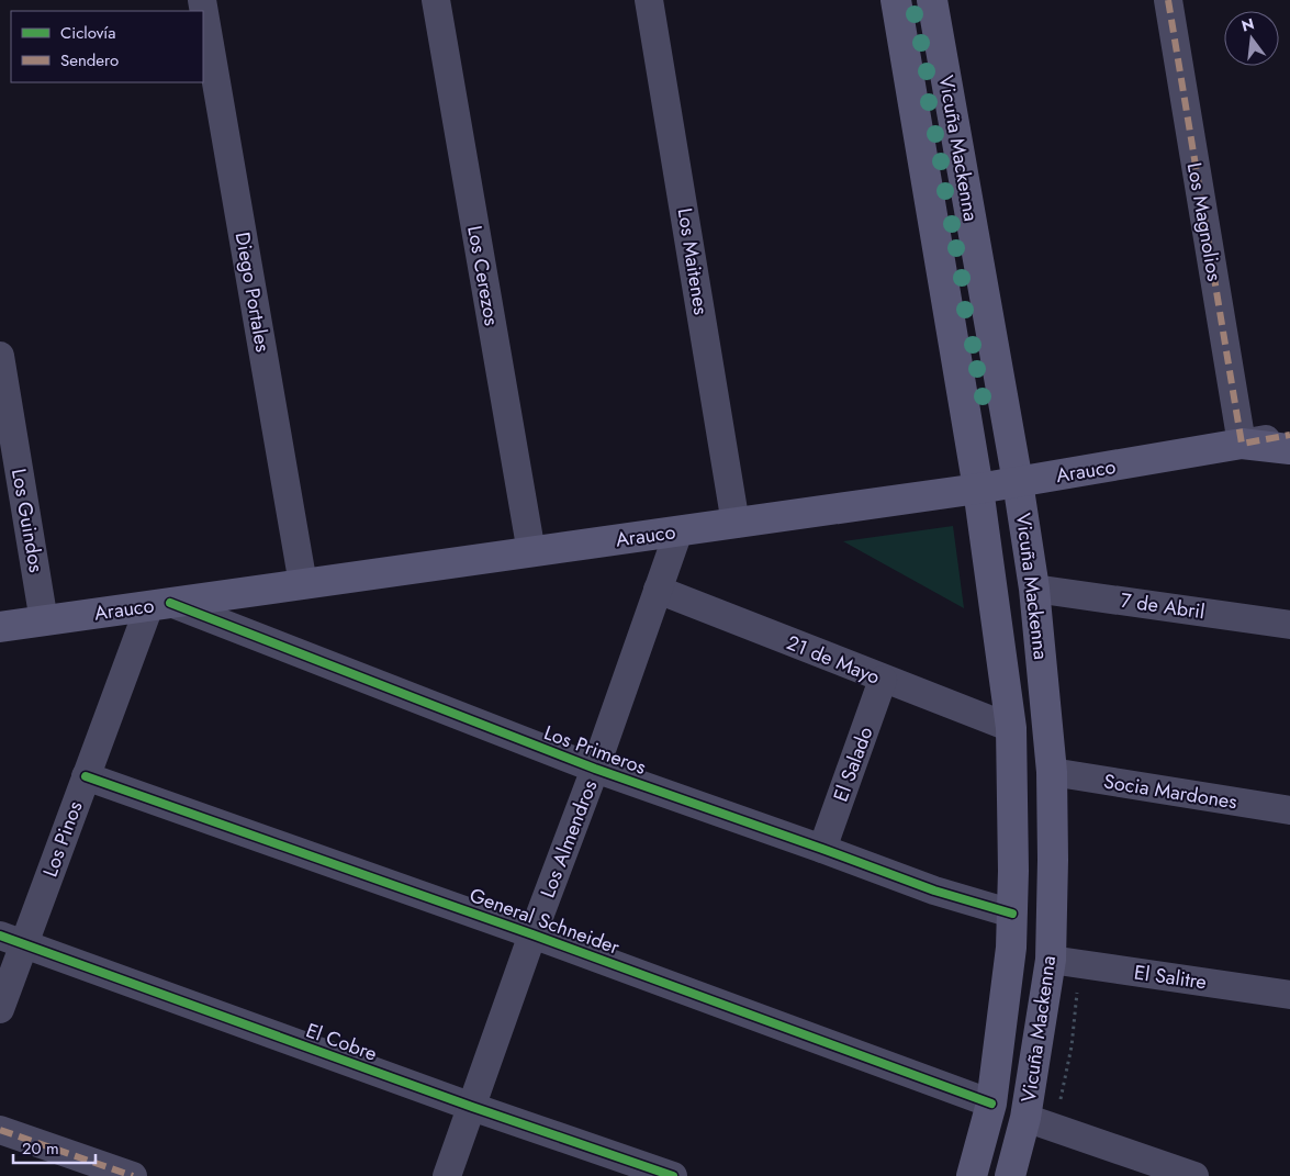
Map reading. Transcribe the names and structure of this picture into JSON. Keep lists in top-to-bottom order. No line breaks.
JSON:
{"streets":{"main road":["Vicuña Mackenna","Arauco"],"street":["Los Magnolios","Los Maitenes","Los Cerezos","Diego Portales","Los Guindos","7 de Abril","21 de Mayo","Los Primeros","El Salado","Socia Mardones","Los Pinos","Los Almendros","General Schneider","El Salitre","El Cobre"]},"crossings":[["Vicuña Mackenna","Arauco"],["Vicuña Mackenna","7 de Abril"],["Vicuña Mackenna","21 de Mayo"],["Vicuña Mackenna","Los Primeros"],["Vicuña Mackenna","Socia Mardones"],["Vicuña Mackenna","General Schneider"],["Vicuña Mackenna","El Salitre"],["Los Magnolios","Arauco"],["Los Maitenes","Arauco"],["Los Cerezos","Arauco"],["Diego Portales","Arauco"],["Arauco","Los Guindos"],["Arauco","Los Primeros"],["Arauco","Los Pinos"],["Arauco","Los Almendros"],["21 de Mayo","El Salado"],["21 de Mayo","Los Almendros"],["Los Primeros","El Salado"],["Los Primeros","Los Pinos"],["Los Primeros","Los Almendros"],["Los Pinos","General Schneider"],["Los Pinos","El Cobre"],["Los Almendros","General Schneider"],["Los Almendros","El Cobre"]],"legend":["Ciclovía","Sendero"],"scale_bar":"20 m","north":"top"}
